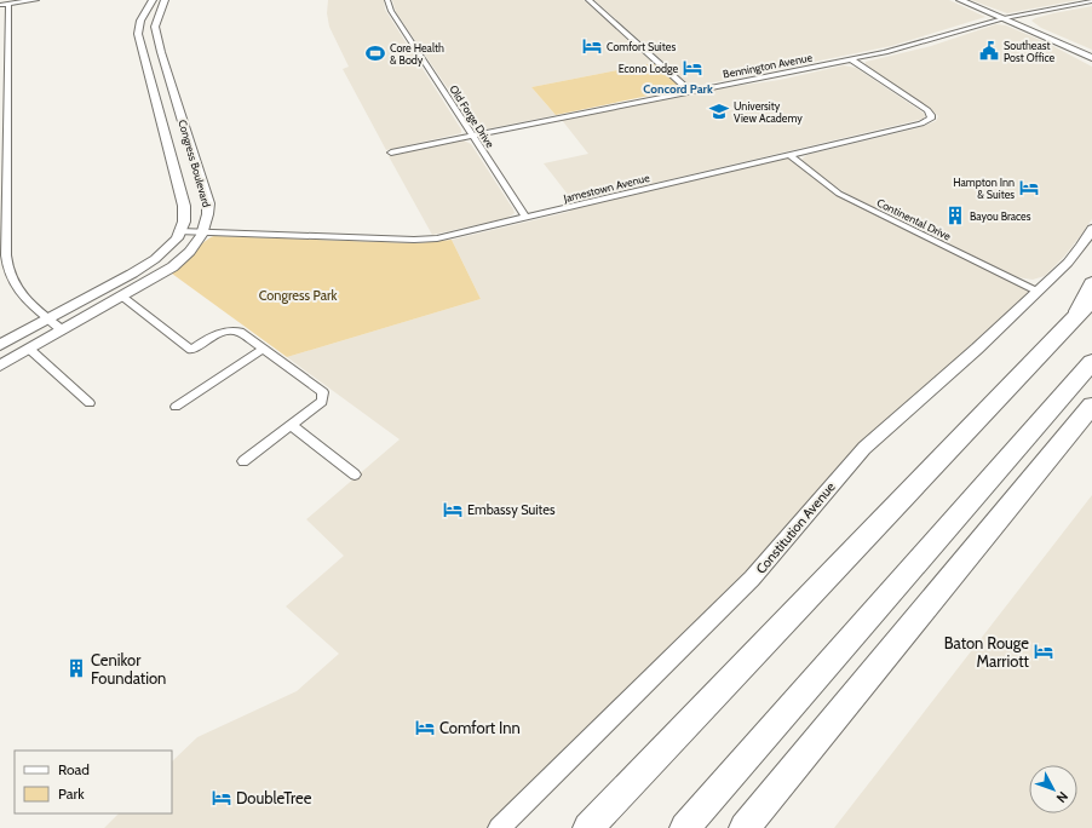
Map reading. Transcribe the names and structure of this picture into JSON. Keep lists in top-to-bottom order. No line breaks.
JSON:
{"streets":{"street":["Bennington Avenue","Old Forge Drive","Congress Boulevard","Jamestown Avenue","Continental Drive","Constitution Avenue"]},"crossings":[["Bennington Avenue","Old Forge Drive"],["Bennington Avenue","Jamestown Avenue"],["Old Forge Drive","Jamestown Avenue"],["Congress Boulevard","Jamestown Avenue"],["Jamestown Avenue","Continental Drive"],["Continental Drive","Constitution Avenue"]],"districts":["Concord Park"],"parks":["Congress Park"],"places":{"hotel":["Comfort Suites","Econo Lodge","Hampton Inn & Suites","Embassy Suites","Baton Rouge Marriott","Comfort Inn","DoubleTree"],"public building":["Southeast Post Office"],"sports":["Core Health & Body"],"school or university":["University View Academy"],"building":["Bayou Braces","Cenikor Foundation"]},"legend":["Road","Park"],"north":"bottom right"}
